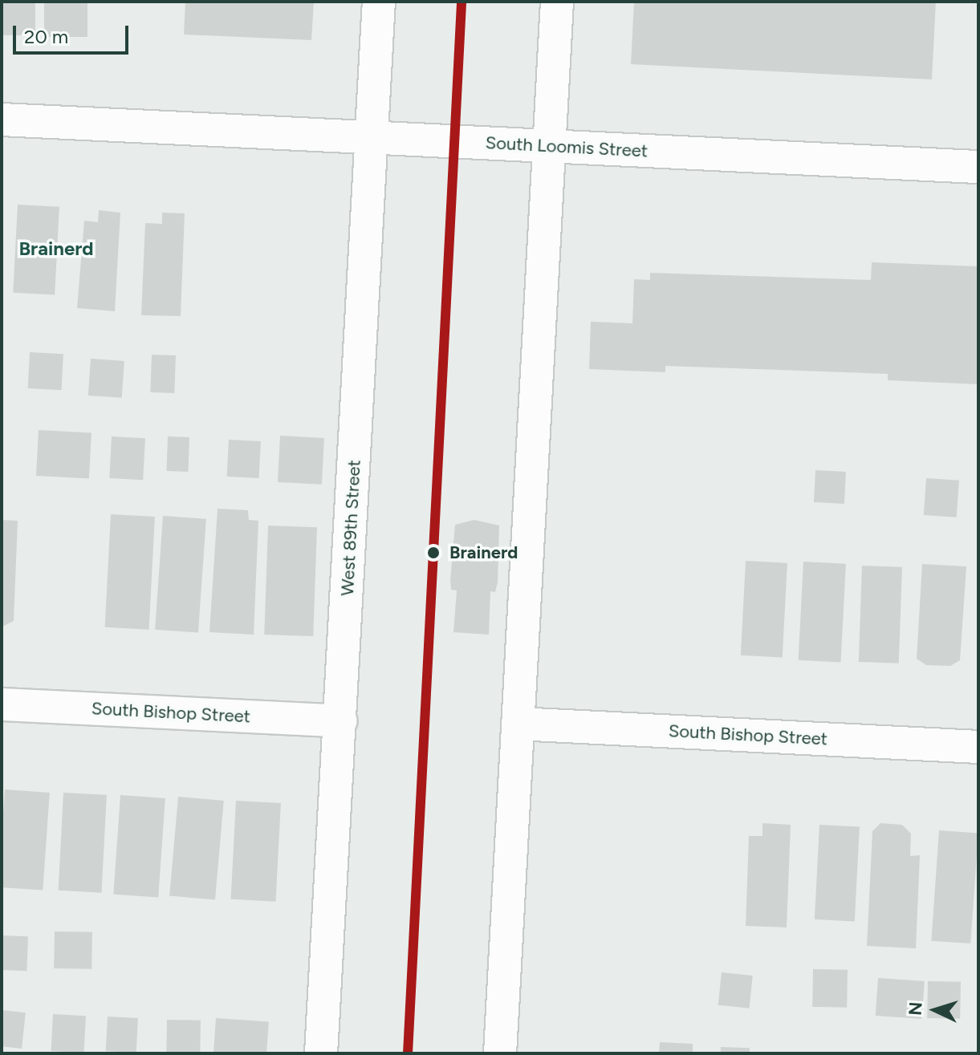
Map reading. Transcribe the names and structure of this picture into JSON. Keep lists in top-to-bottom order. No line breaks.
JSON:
{"streets":{"street":["South Loomis Street","West 89th Street","South Bishop Street"]},"crossings":[["South Loomis Street","West 89th Street"],["West 89th Street","South Bishop Street"]],"districts":["Brainerd"],"places":["Brainerd"],"scale_bar":"20 m","north":"left"}
